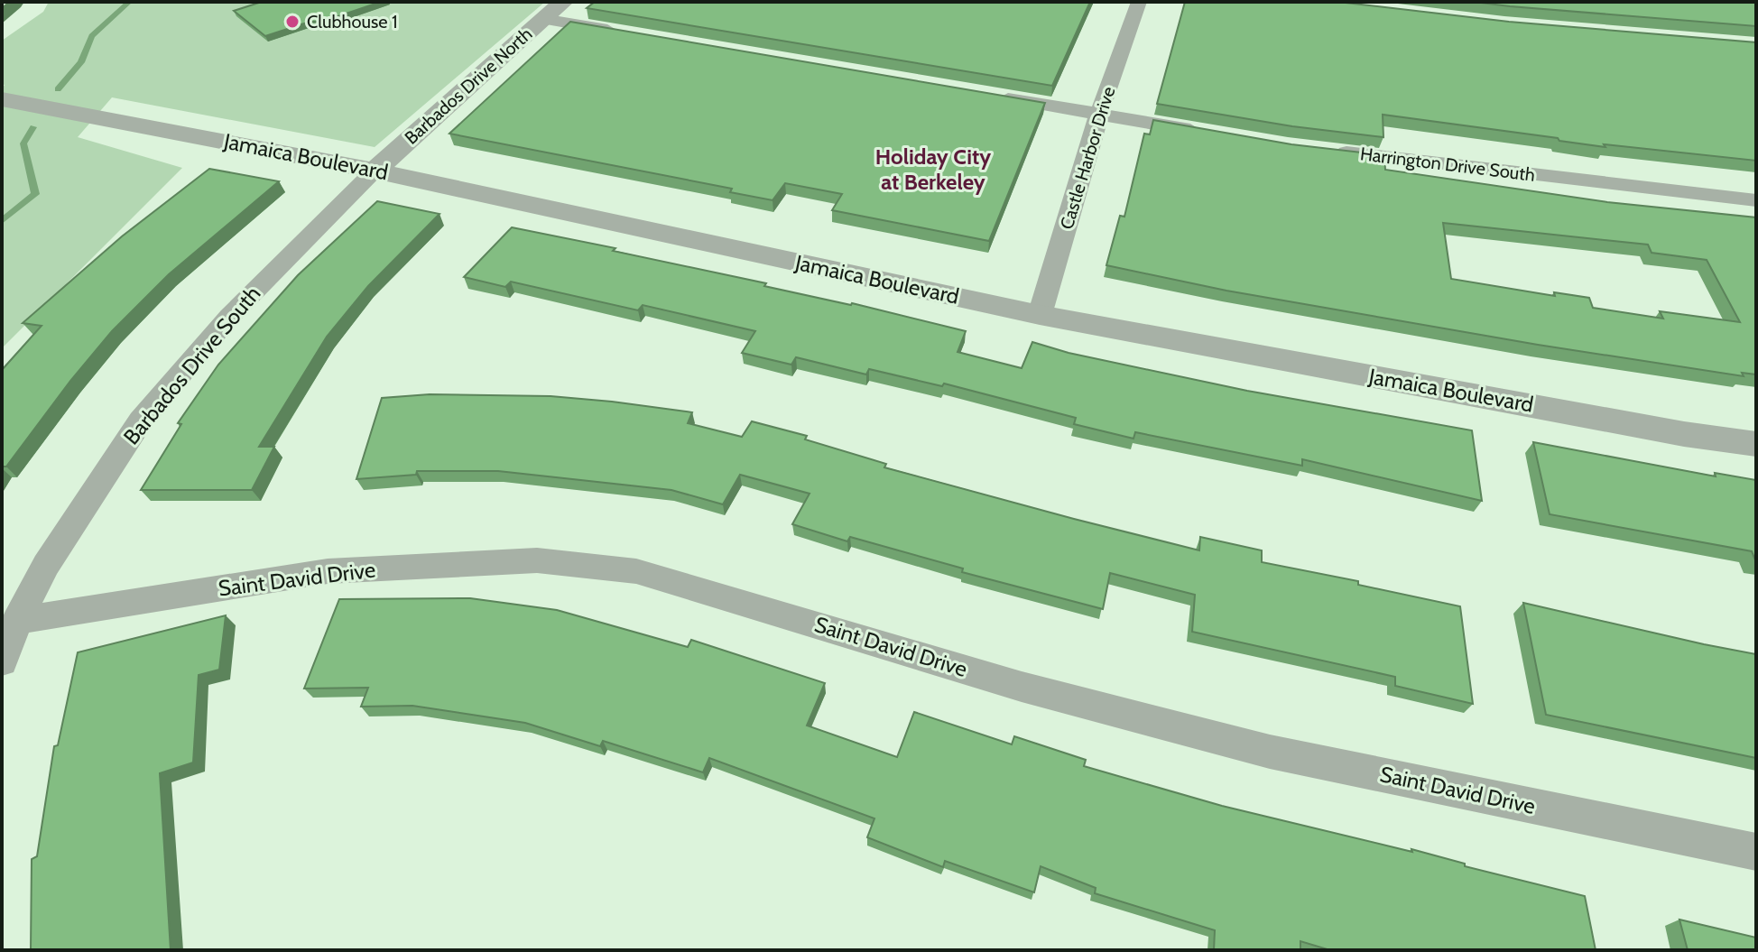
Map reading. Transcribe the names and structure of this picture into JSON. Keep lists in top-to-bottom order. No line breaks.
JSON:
{"streets":{"street":["Barbados Drive North","Jamaica Boulevard","Castle Harbor Drive","Harrington Drive South","Barbados Drive South","Saint David Drive"]},"crossings":[["Barbados Drive North","Jamaica Boulevard"],["Barbados Drive North","Barbados Drive South"],["Jamaica Boulevard","Castle Harbor Drive"],["Jamaica Boulevard","Barbados Drive South"],["Barbados Drive South","Saint David Drive"]],"districts":["Holiday City at Berkeley"],"places":["Clubhouse 1"]}
